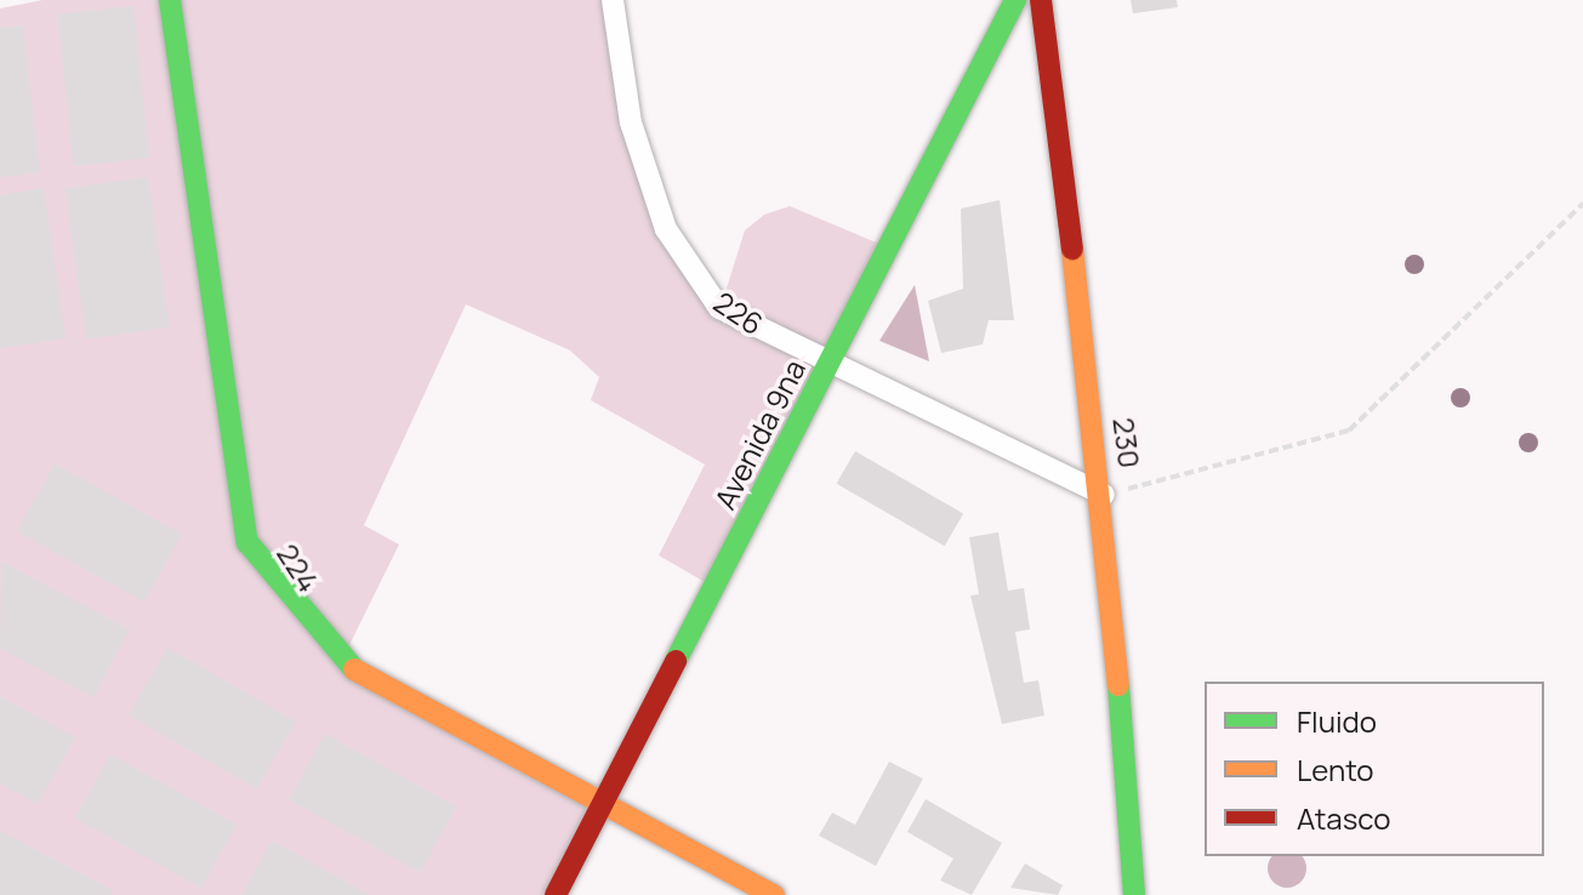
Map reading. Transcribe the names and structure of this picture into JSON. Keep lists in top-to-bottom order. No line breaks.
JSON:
{"streets":{"street":["226","Avenida 9na","230","224"]},"crossings":[["226","Avenida 9na"],["226","230"],["Avenida 9na","224"]],"legend":["Fluido","Lento","Atasco"]}
